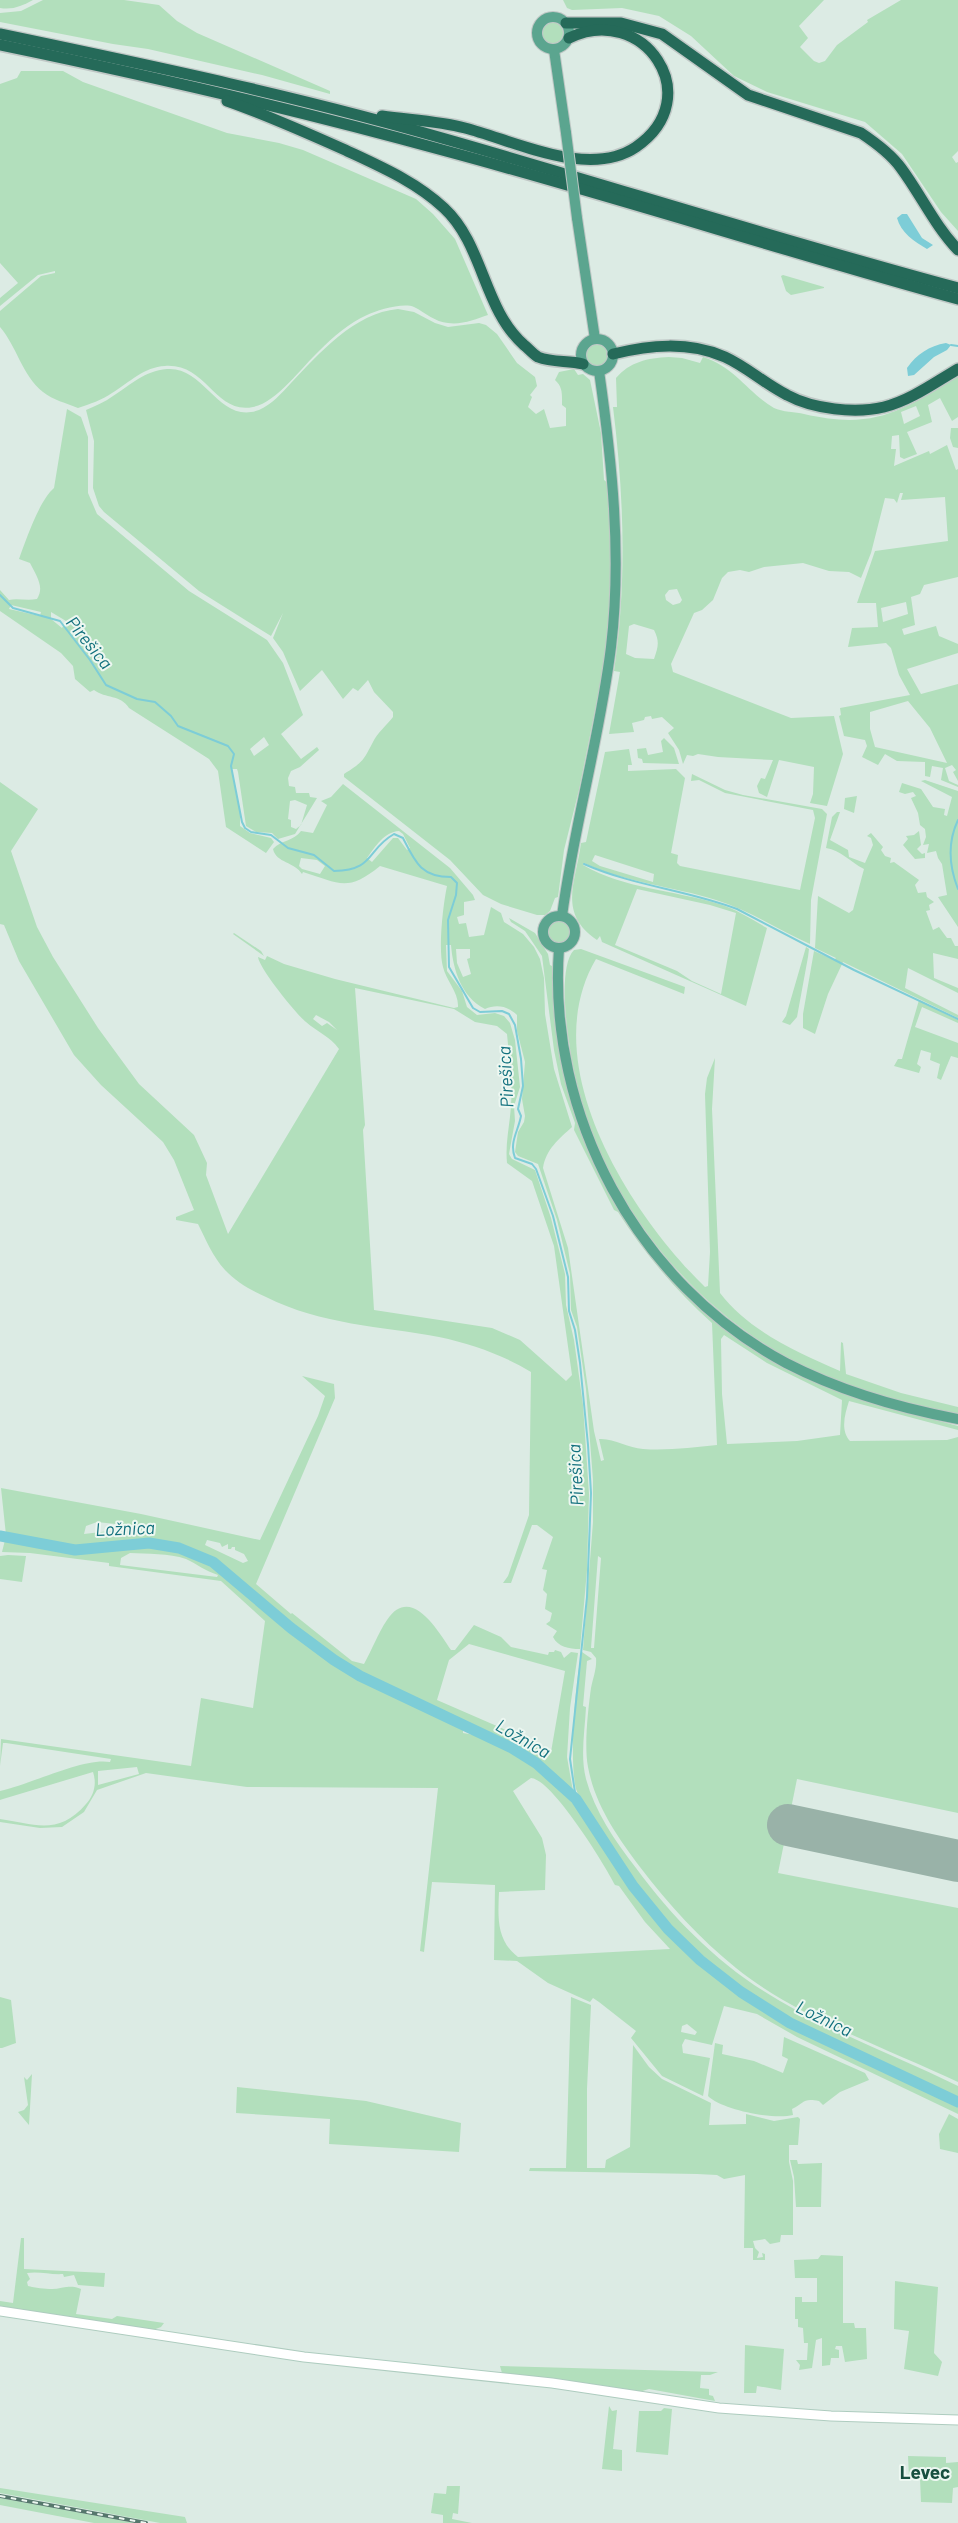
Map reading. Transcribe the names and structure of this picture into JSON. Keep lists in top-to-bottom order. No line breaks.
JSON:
{"districts":["Levec"],"water":["Pirešica","Ložnica"]}
